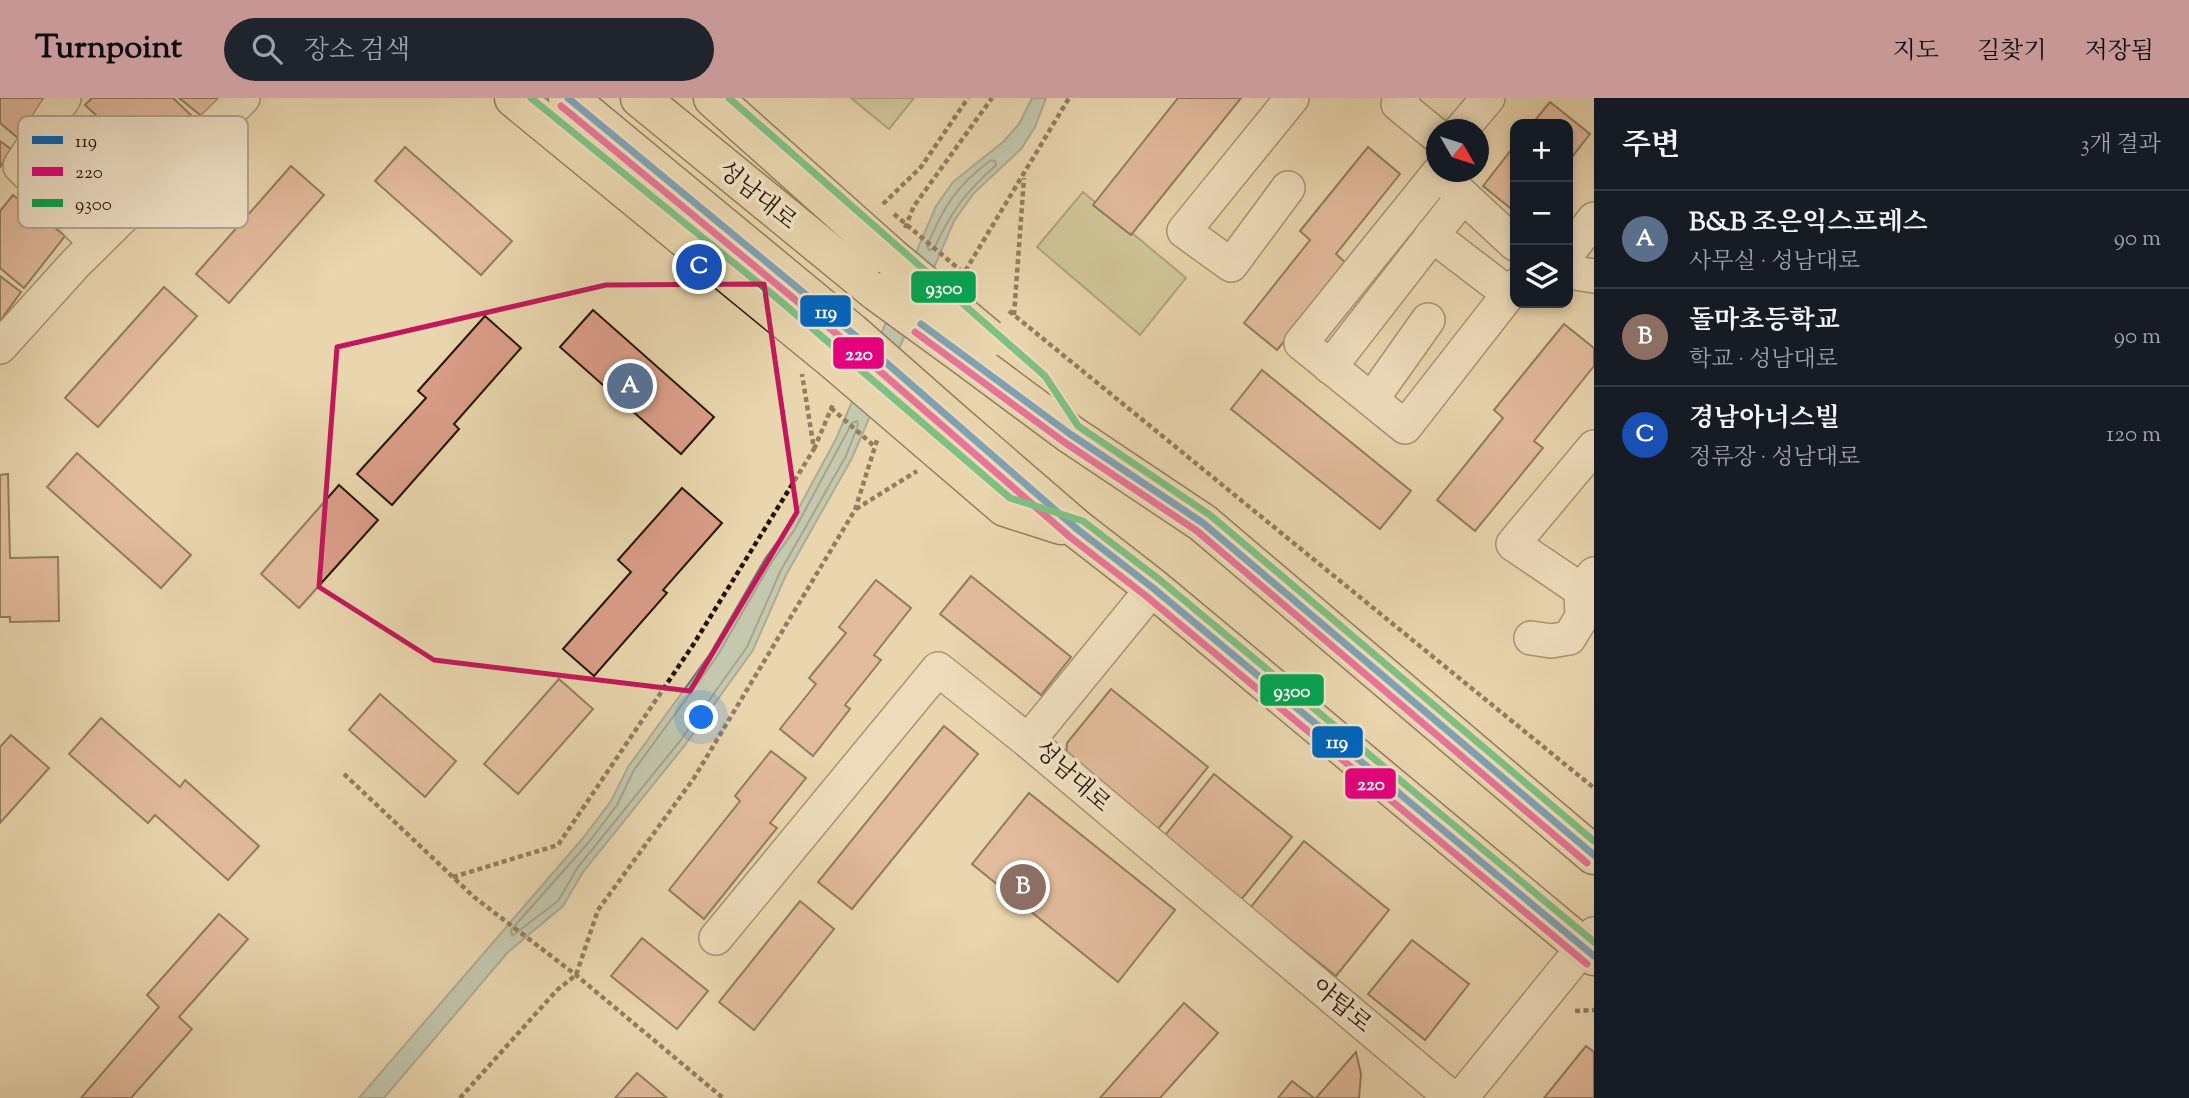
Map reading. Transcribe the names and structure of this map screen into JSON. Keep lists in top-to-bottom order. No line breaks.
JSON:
{"streets":{"main road":["성남대로"],"street":["야탑로"]},"crossings":[["성남대로","야탑로"]],"lines":["transit line 119","transit line 9300","transit line 220"],"legend":["119","220","9300"],"north":"bottom right","page":{"header":"Turnpoint","search":"장소 검색","nav":["지도","길찾기","저장됨"],"heading":["주변","3개 결과"],"map_buttons":["+","−"],"list":[{"mark":"A","name":"B&B 조은익스프레스","note":"사무실 · 성남대로","value":"90 m"},{"mark":"B","name":"돌마초등학교","note":"학교 · 성남대로","value":"90 m"},{"mark":"C","name":"경남아너스빌","note":"정류장 · 성남대로","value":"120 m"}],"pins":["C","A","B"]}}
